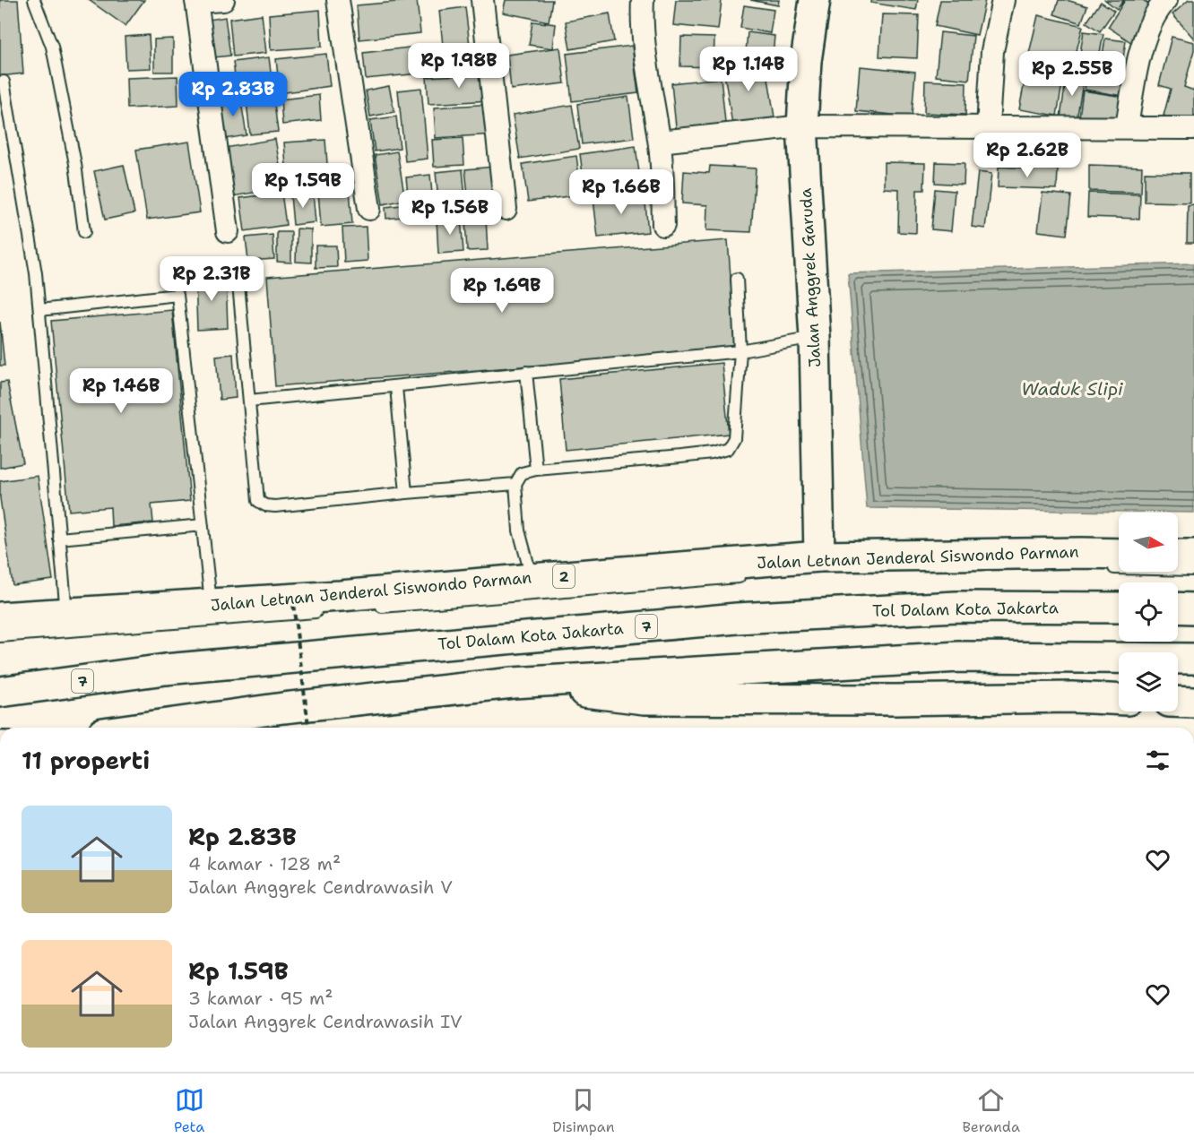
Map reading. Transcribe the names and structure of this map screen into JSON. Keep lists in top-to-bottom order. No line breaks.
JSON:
{"streets":{"main road":["Jalan Anggrek Garuda","Jalan Letnan Jenderal Siswondo Parman","2","Tol Dalam Kota Jakarta","7"]},"crossings":[["Jalan Anggrek Garuda","Jalan Letnan Jenderal Siswondo Parman"]],"water":["Waduk Slipi"],"north":"right","page":{"price":["Rp 1.98B","Rp 1.14B","Rp 2.55B","Rp 2.83B","Rp 2.62B","Rp 1.59B","Rp 1.66B","Rp 1.56B","Rp 2.31B","Rp 1.69B","Rp 1.46B"],"heading":"11 properti","list":[{"name":"Rp 2.83B","note":"4 kamar · 128 m² · Jalan Anggrek Cendrawasih V"},{"name":"Rp 1.59B","note":"3 kamar · 95 m² · Jalan Anggrek Cendrawasih IV"}],"tabs":["Peta","Disimpan","Beranda"]}}
